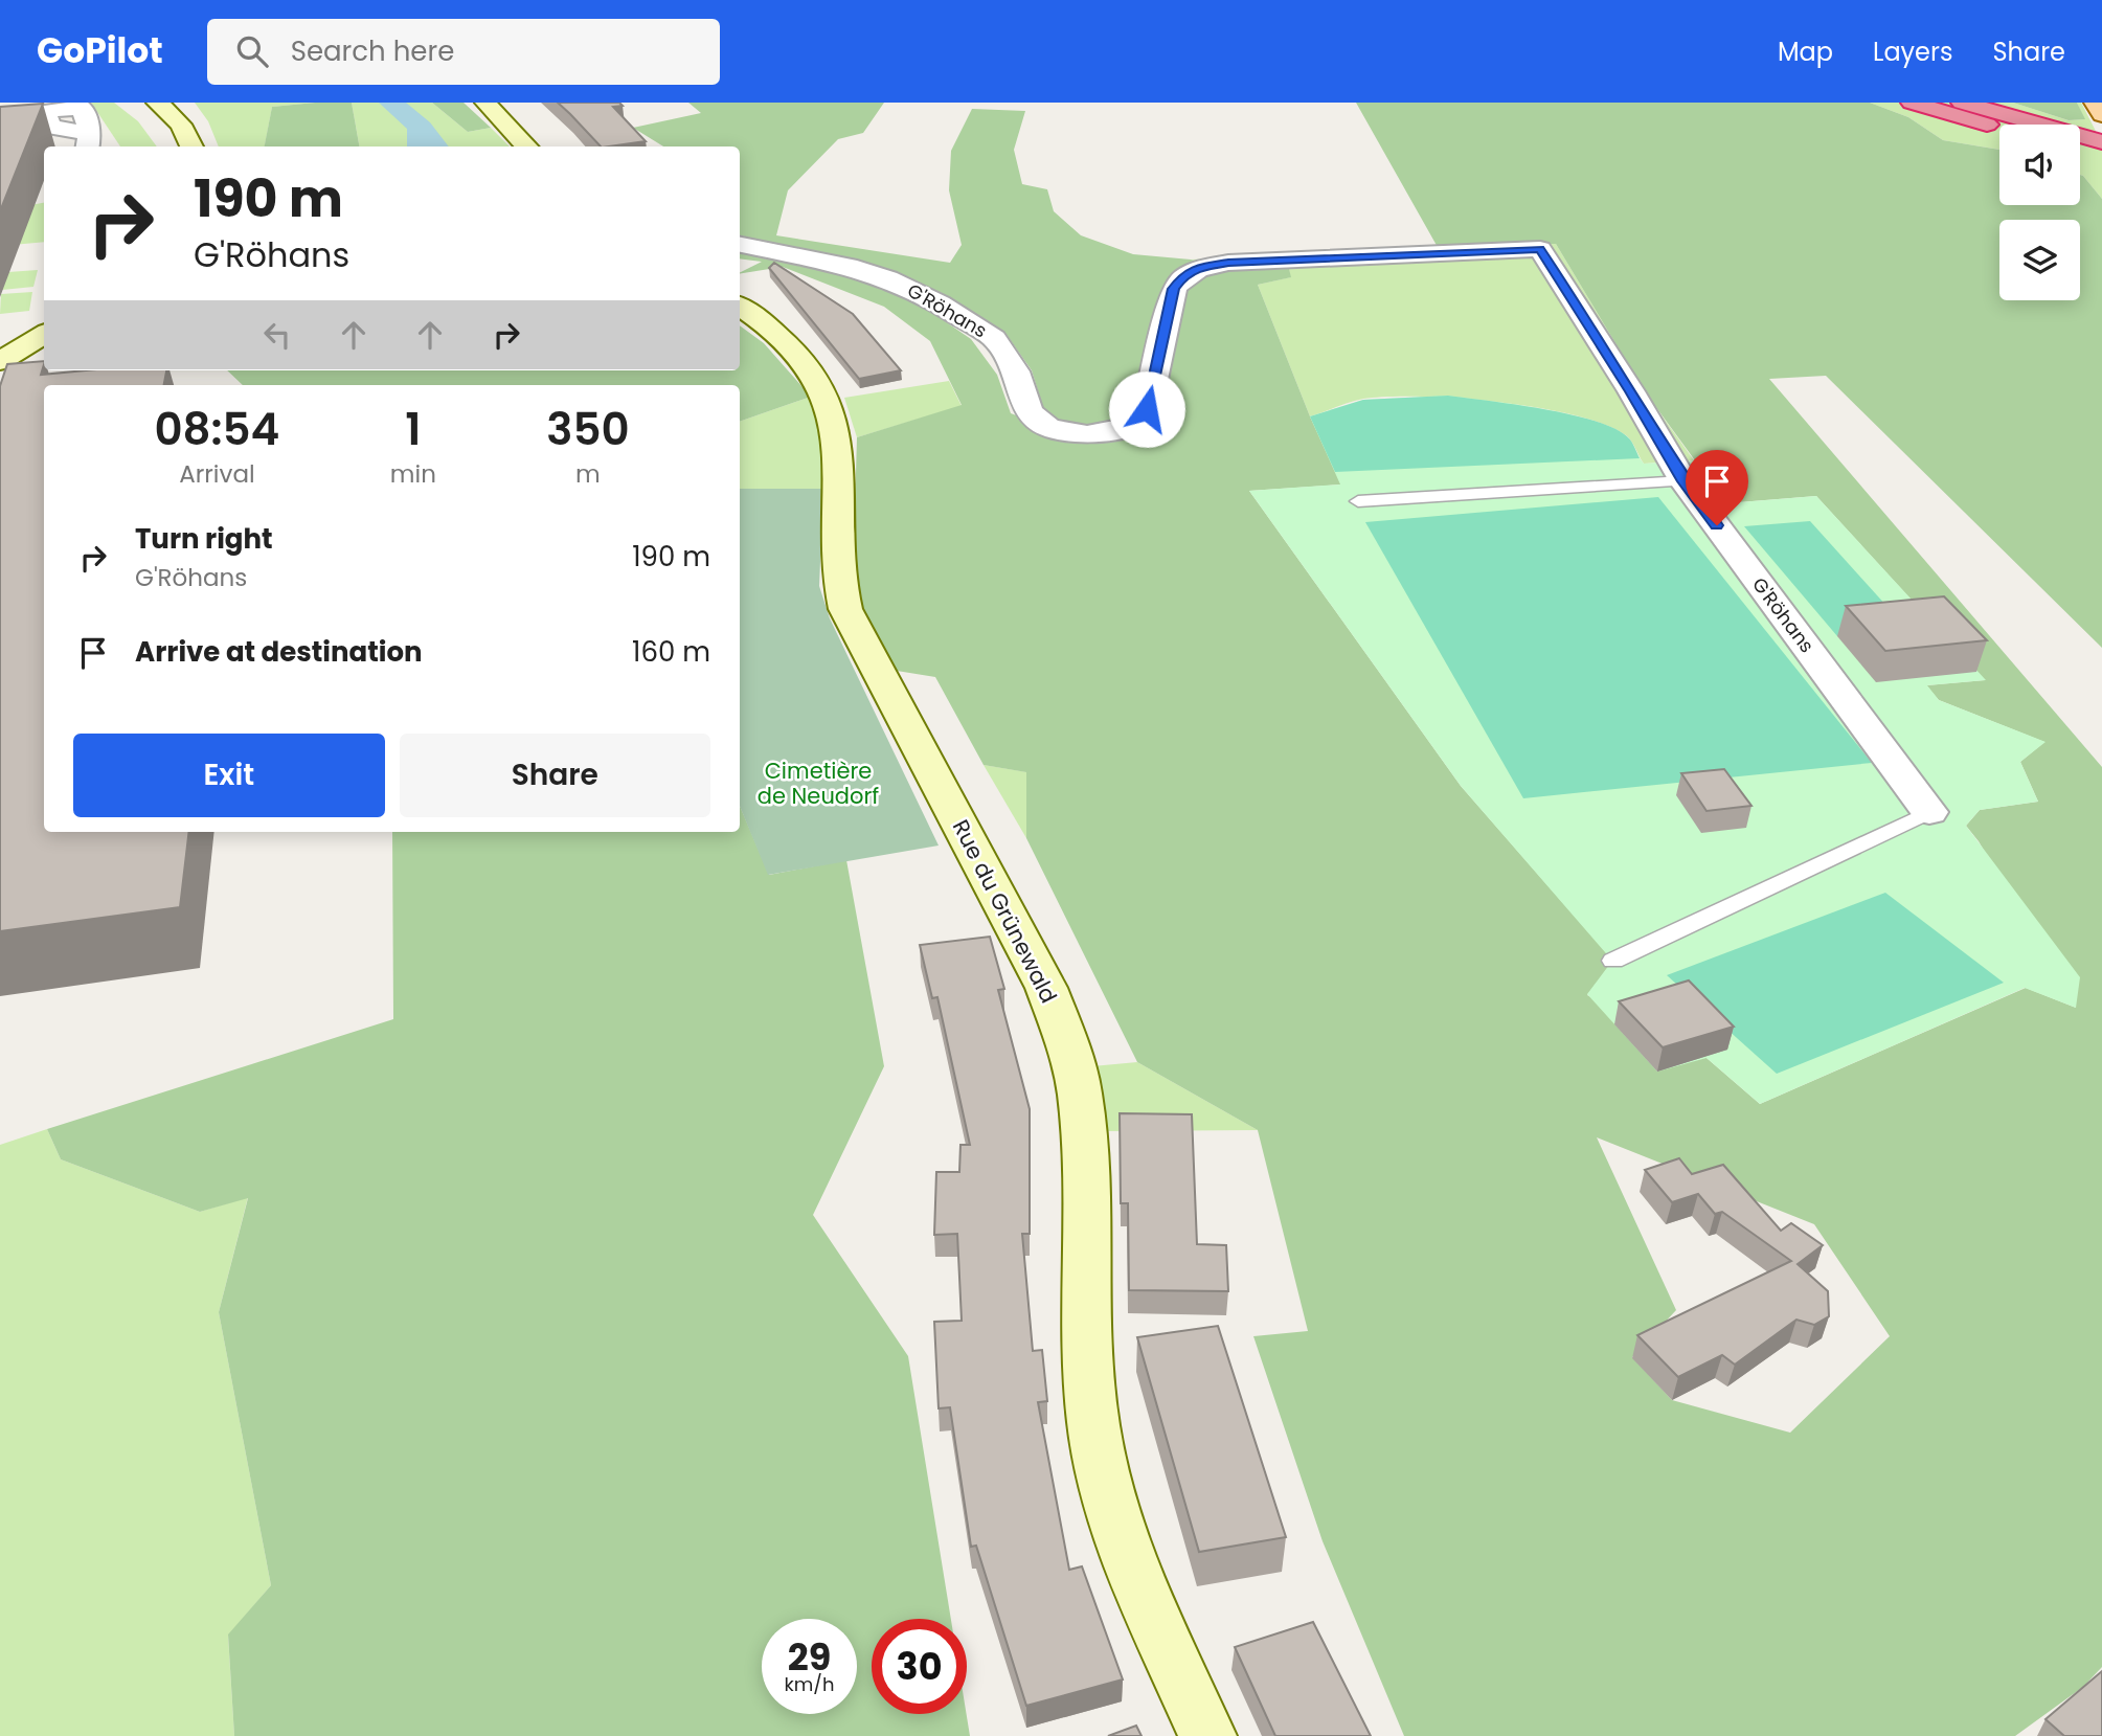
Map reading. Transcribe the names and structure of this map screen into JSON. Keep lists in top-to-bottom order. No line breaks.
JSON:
{"streets":{"main road":["Rue du Grünewald"],"street":["G'Röhans"]},"parks":["Cimetière de Neudorf"],"page":{"header":"GoPilot","search":"Search here","nav":["Map","Layers","Share"],"turn":["190 m","G'Röhans"],"eta":["08:54","Arrival","1","min","350","m"],"list":[{"name":"Turn right","note":"G'Röhans","value":"190 m"},{"name":"Arrive at destination","value":"160 m"}],"buttons":["Exit","Share"],"speed":"29 km/h","limit":"30"}}
